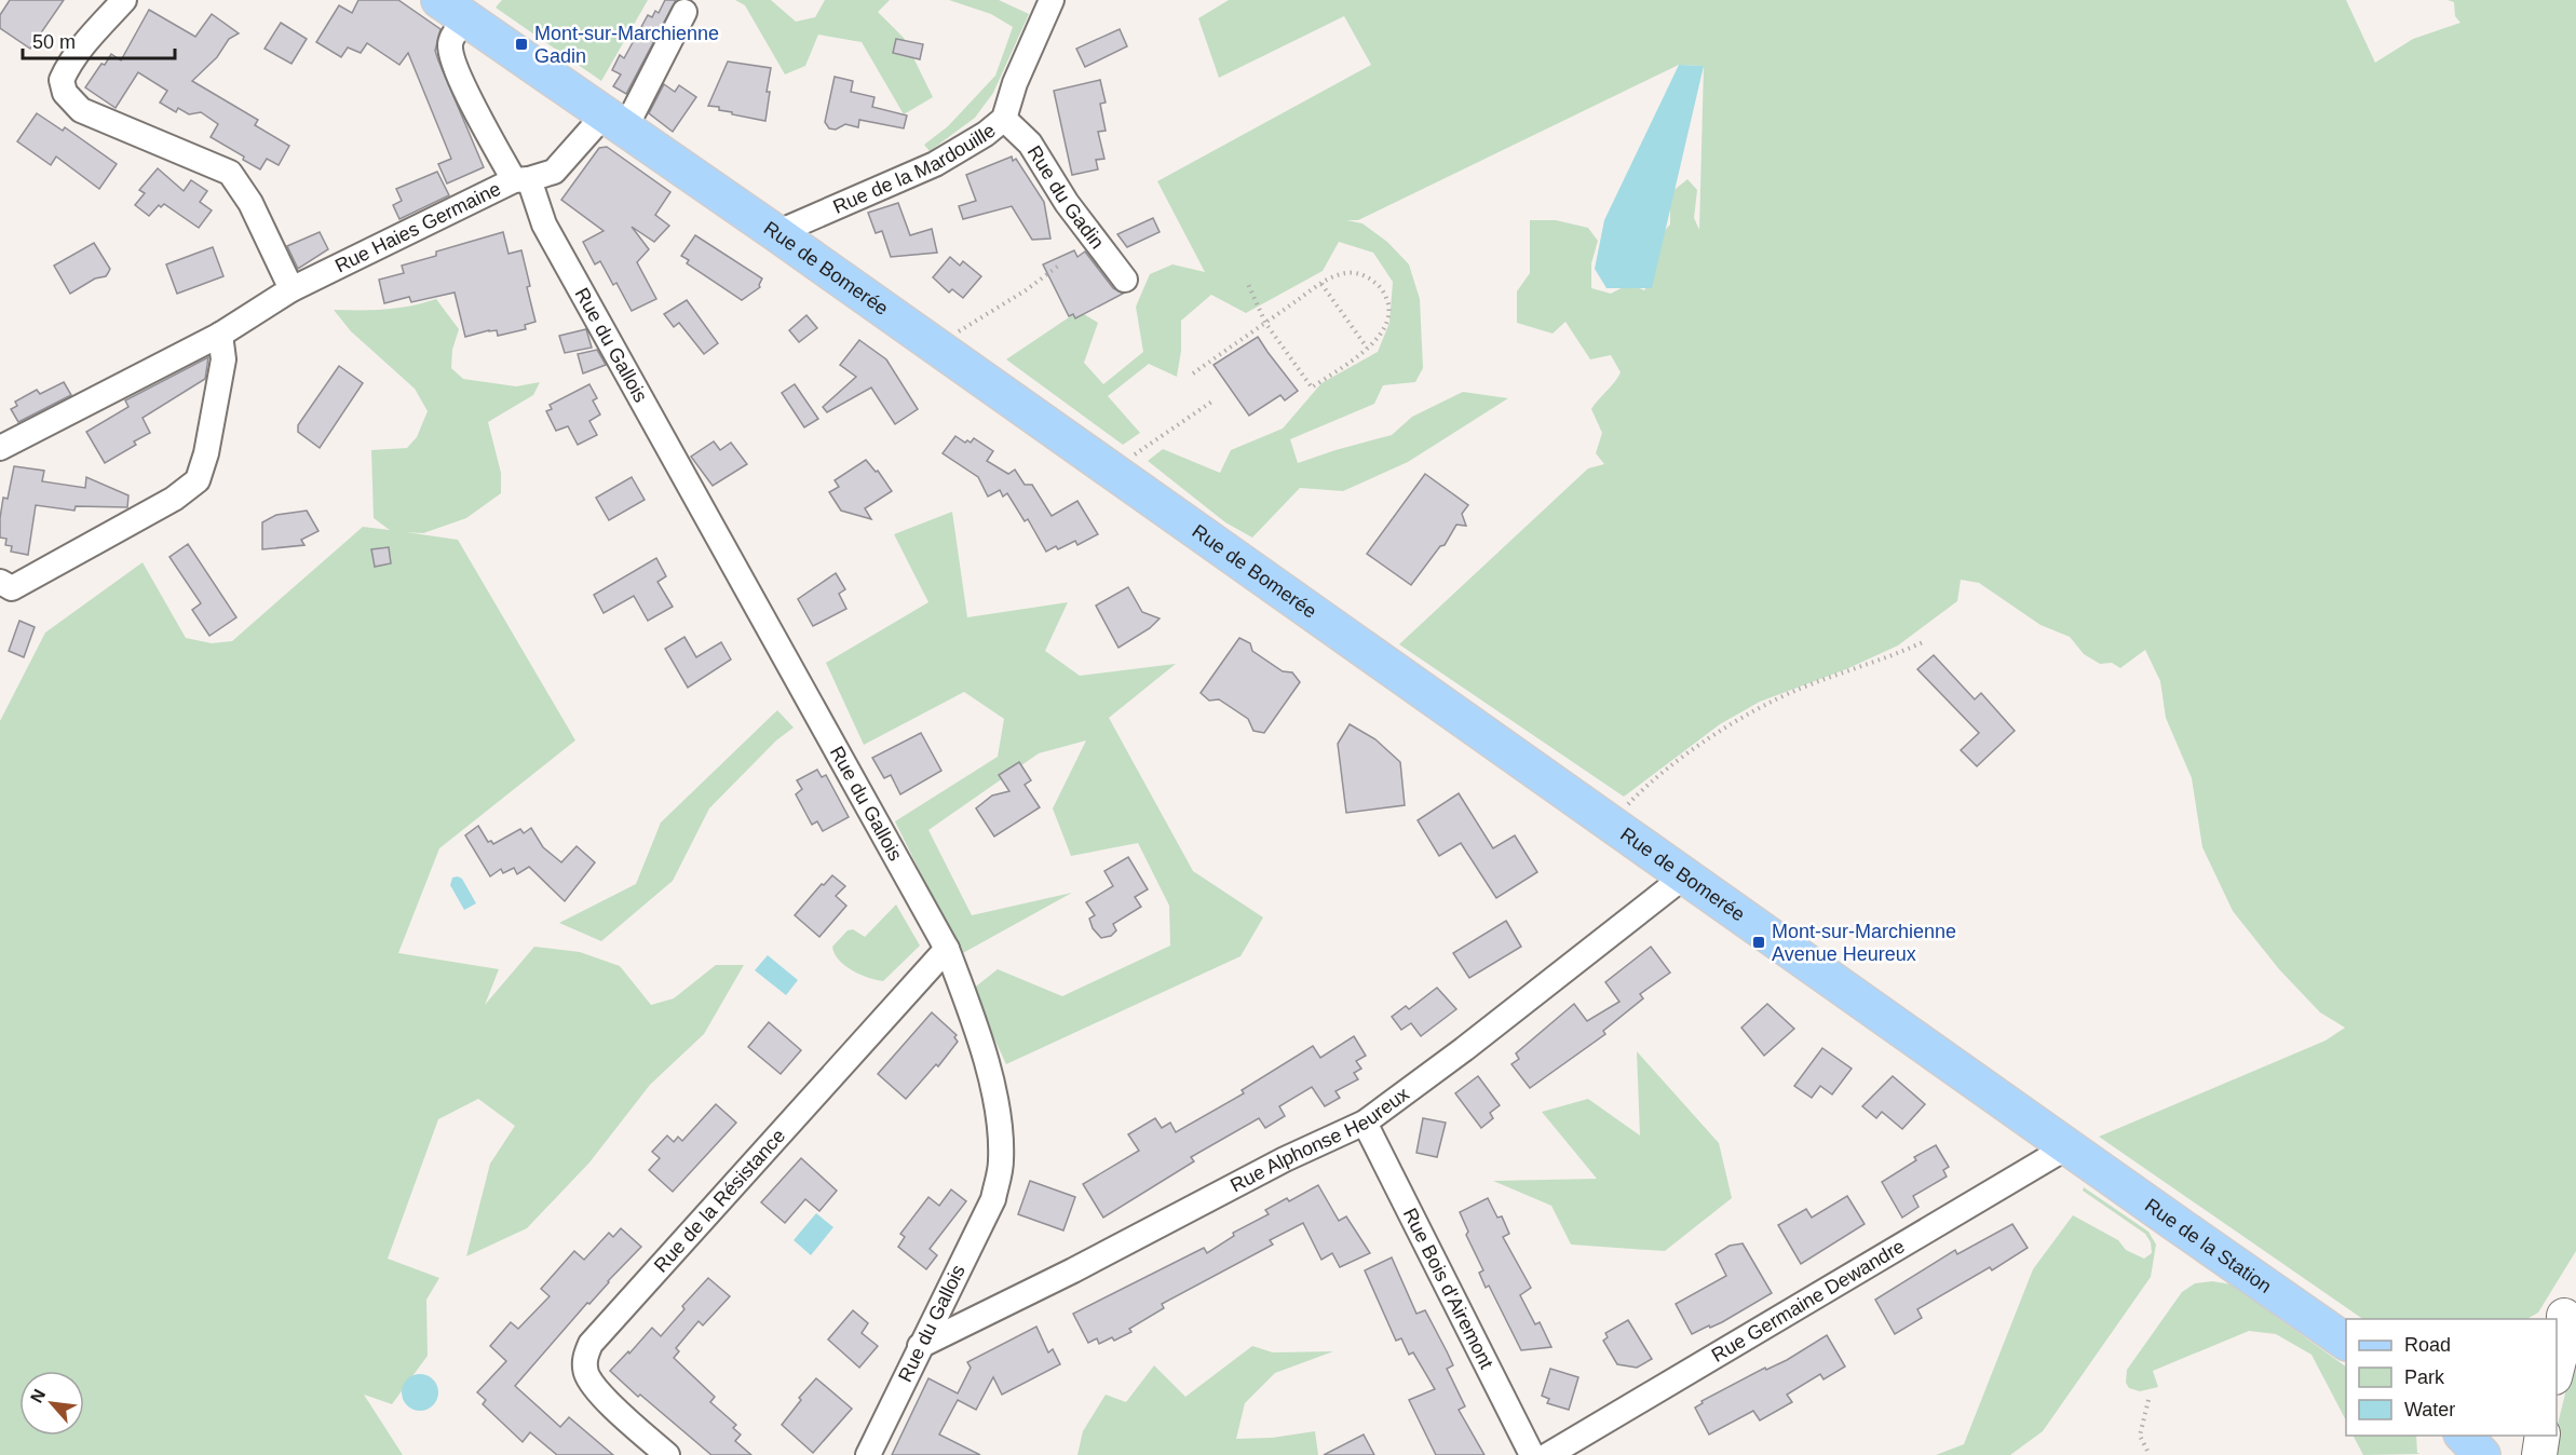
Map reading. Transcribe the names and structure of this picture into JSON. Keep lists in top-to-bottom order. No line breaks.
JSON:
{"streets":{"main road":["Rue de Bomerée","Rue de la Station"],"street":["Rue de la Mardouille","Rue du Gadin","Rue Haies Germaine","Rue du Gallois","Rue Alphonse Heureux","Rue de la Résistance","Rue Bois d'Airemont","Rue Germaine Dewandre"]},"crossings":[["Rue de la Mardouille","Rue du Gadin"],["Rue de la Mardouille","Rue de Bomerée"],["Rue Haies Germaine","Rue de Bomerée"],["Rue Haies Germaine","Rue du Gallois"],["Rue de Bomerée","Rue du Gallois"],["Rue de Bomerée","Rue Alphonse Heureux"],["Rue de Bomerée","Rue de la Station"],["Rue de Bomerée","Rue Germaine Dewandre"],["Rue du Gallois","Rue Alphonse Heureux"],["Rue du Gallois","Rue de la Résistance"],["Rue Alphonse Heureux","Rue Bois d'Airemont"],["Rue de la Station","Rue Germaine Dewandre"]],"places":{"transit":["Mont-sur-Marchienne Gadin","Mont-sur-Marchienne Avenue Heureux"]},"legend":["Road","Park","Water"],"scale_bar":"50 m","north":"top left"}
